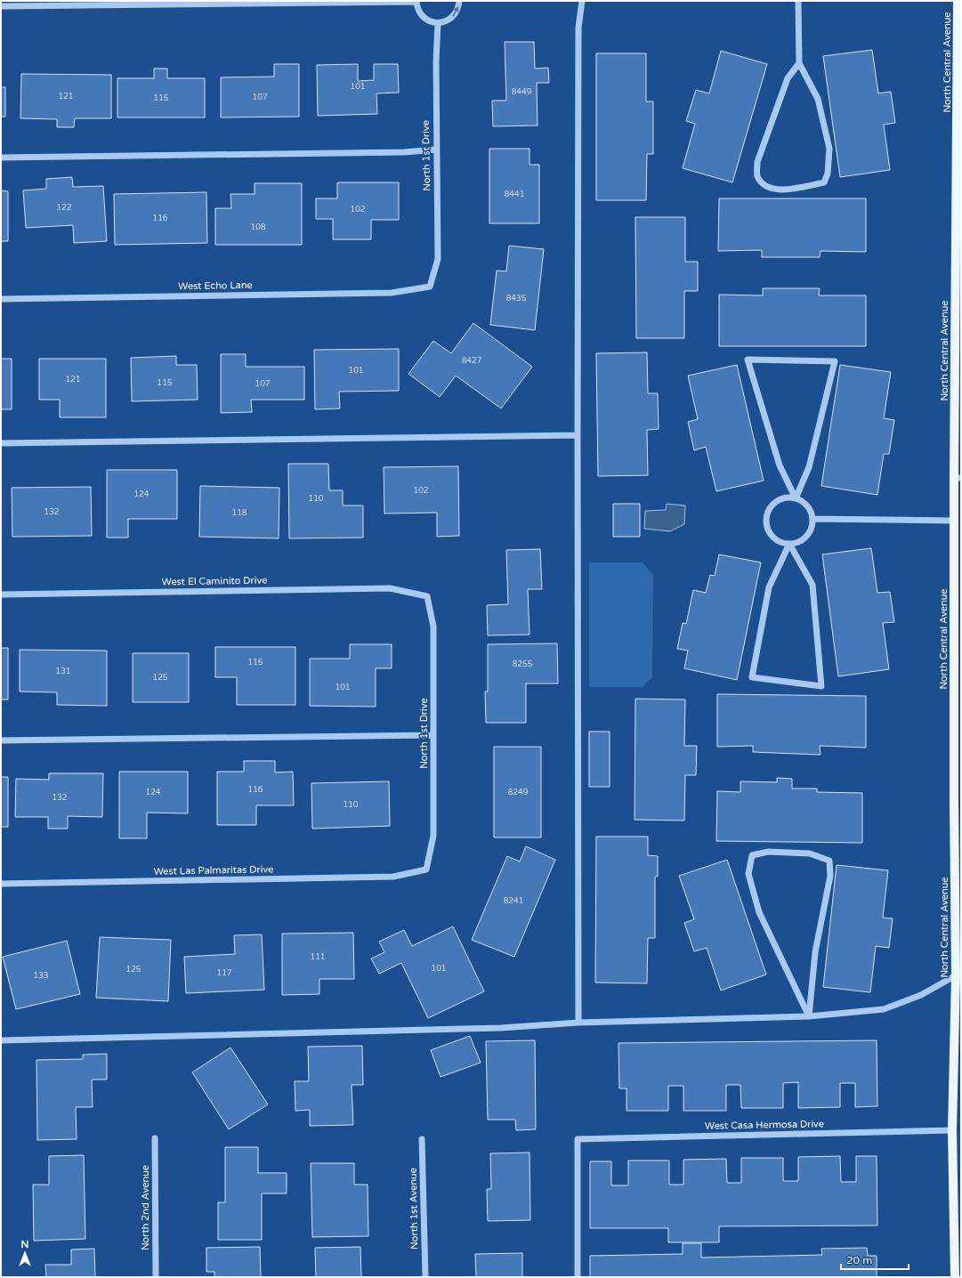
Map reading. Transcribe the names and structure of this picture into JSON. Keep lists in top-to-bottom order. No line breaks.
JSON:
{"streets":{"main road":["North Central Avenue"],"street":["North 1st Drive","West Echo Lane","West El Caminito Drive","West Las Palmaritas Drive","West Casa Hermosa Drive","North 2nd Avenue","North 1st Avenue"]},"crossings":[["North Central Avenue","West Casa Hermosa Drive"],["North 1st Drive","West Echo Lane"],["North 1st Drive","West El Caminito Drive"],["North 1st Drive","West Las Palmaritas Drive"]],"house_numbers":["101","8449","121","107","115","8441","122","102","116","108","8435","8427","101","121","115","107","102","124","110","132","118","115","8255","131","125","101","116","124","8249","132","110","8241","111","101","125","117","133"],"scale_bar":"20 m","north":"top"}
